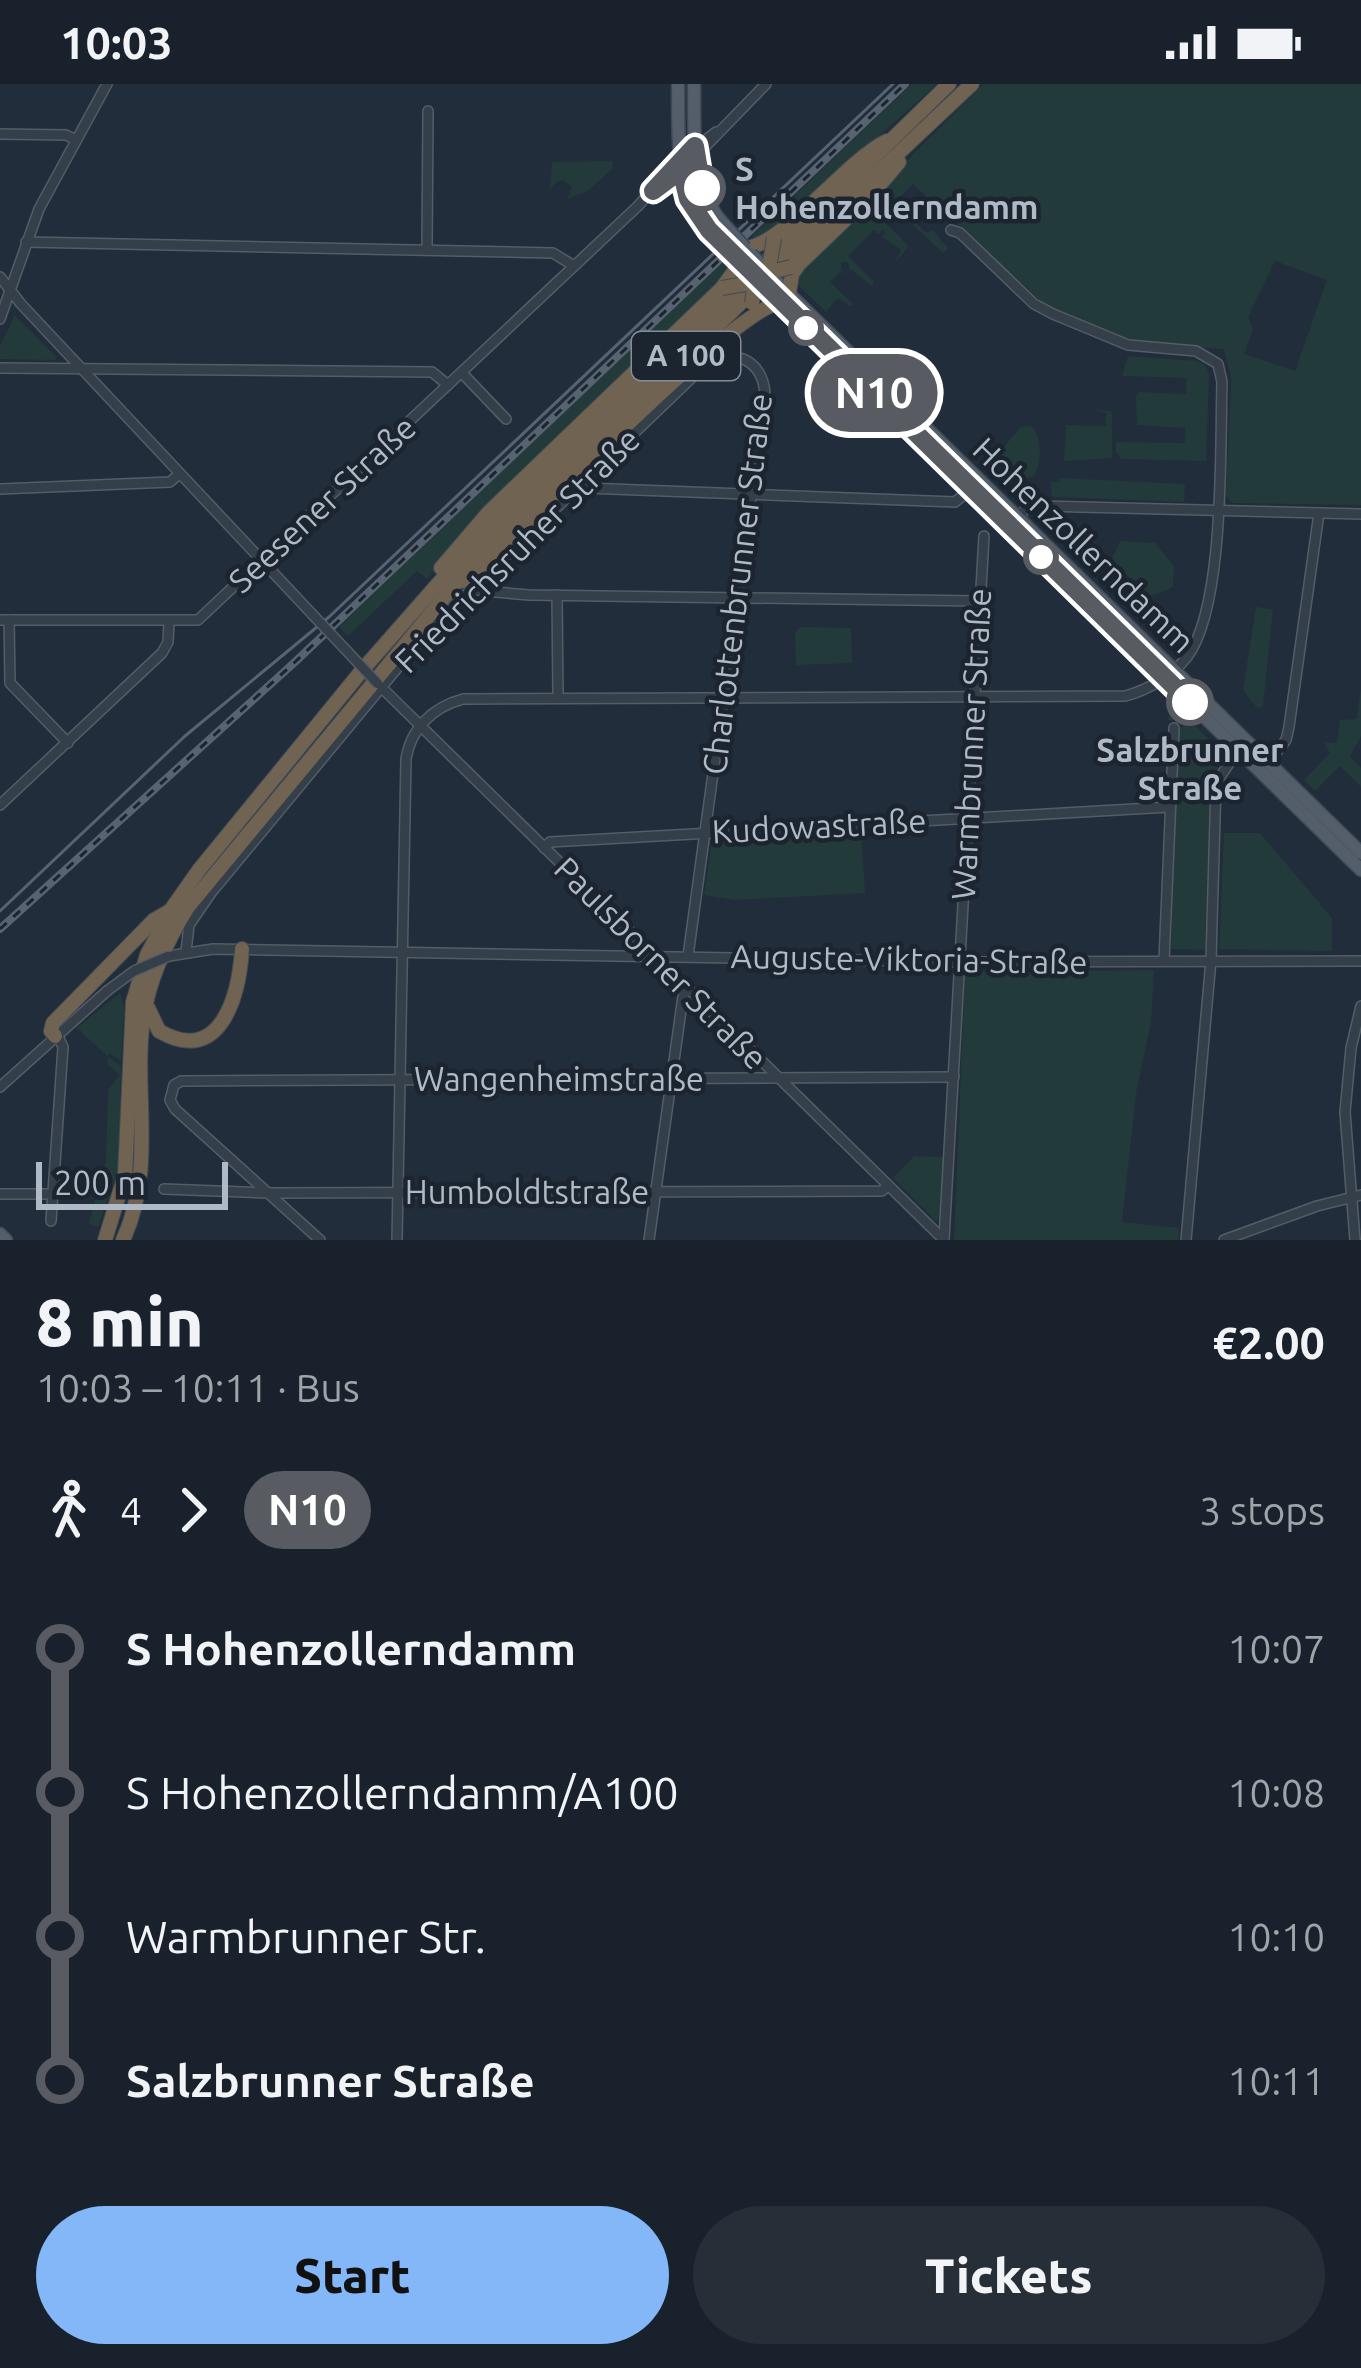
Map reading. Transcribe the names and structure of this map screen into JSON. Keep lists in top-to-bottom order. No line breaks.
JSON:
{"streets":{"highway":["A 100"],"main road":["Hohenzollerndamm"],"street":["Seesener Straße","Friedrichsruher Straße","Charlottenbrunner Straße","Warmbrunner Straße","Kudowastraße","Auguste-Viktoria-Straße","Paulsborner Straße","Wangenheimstraße","Humboldtstraße"]},"crossings":[["Seesener Straße","Hohenzollerndamm"],["Seesener Straße","Paulsborner Straße"],["Friedrichsruher Straße","Charlottenbrunner Straße"],["Friedrichsruher Straße","Auguste-Viktoria-Straße"],["Friedrichsruher Straße","Paulsborner Straße"],["Charlottenbrunner Straße","Kudowastraße"],["Charlottenbrunner Straße","Auguste-Viktoria-Straße"],["Warmbrunner Straße","Kudowastraße"],["Warmbrunner Straße","Auguste-Viktoria-Straße"],["Warmbrunner Straße","Paulsborner Straße"],["Warmbrunner Straße","Wangenheimstraße"],["Kudowastraße","Paulsborner Straße"],["Auguste-Viktoria-Straße","Paulsborner Straße"],["Paulsborner Straße","Wangenheimstraße"],["Paulsborner Straße","Humboldtstraße"],["Wangenheimstraße","Humboldtstraße"]],"places":["S Hohenzollerndamm","Salzbrunner Straße"],"lines":["bus line N10"],"scale_bar":"200 m","page":{"status":"10:03","on_map":"N10","scale":"200 m","heading":["8 min","10:03 – 10:11 · Bus","€2.00"],"legs":["4","N10","3 stops"],"list":[{"name":"S Hohenzollerndamm","value":"10:07"},{"name":"S Hohenzollerndamm/A100","value":"10:08"},{"name":"Warmbrunner Str.","value":"10:10"},{"name":"Salzbrunner Straße","value":"10:11"}],"buttons":["Start","Tickets"]}}
